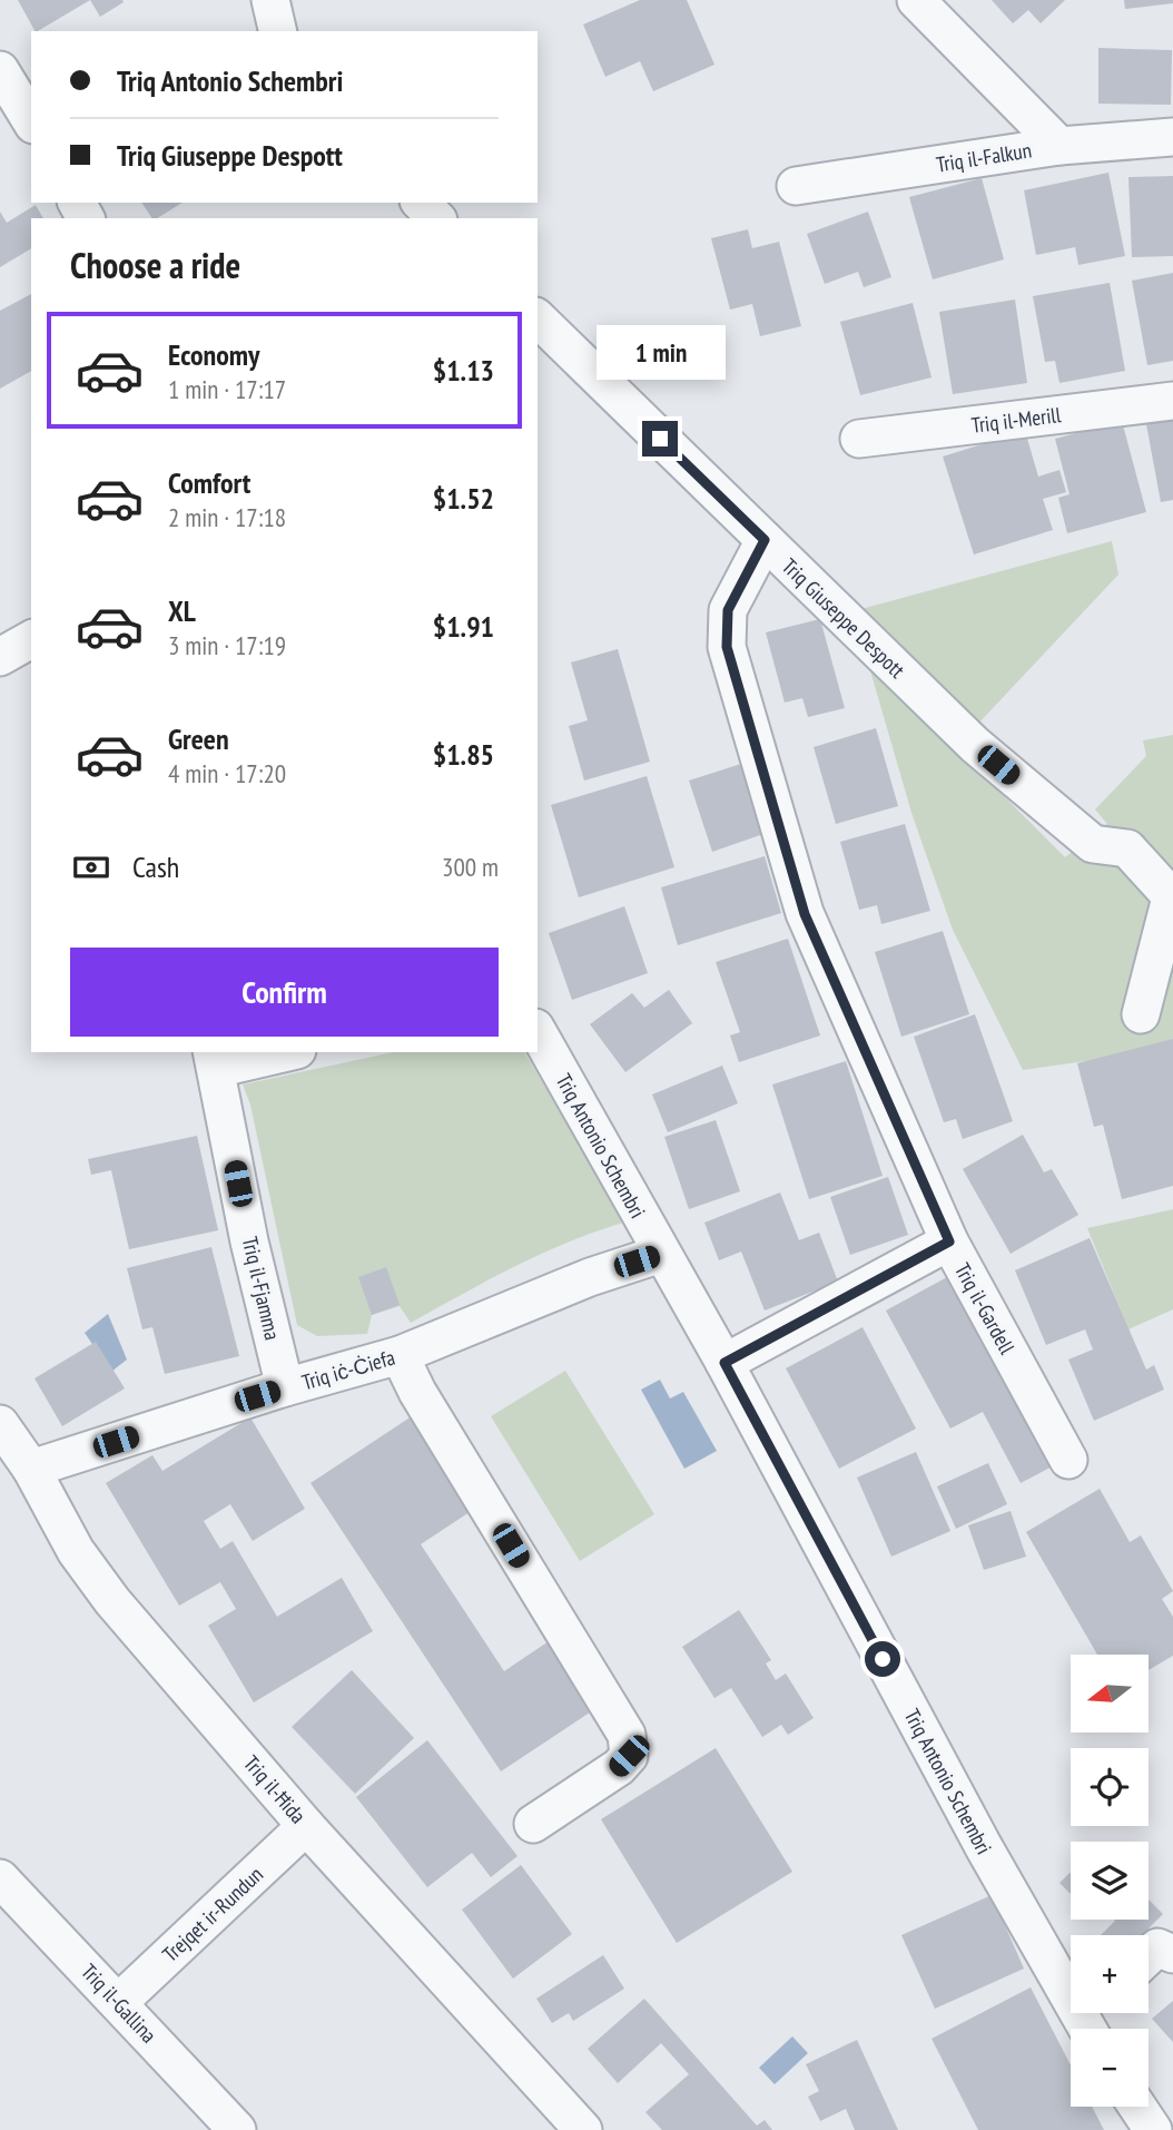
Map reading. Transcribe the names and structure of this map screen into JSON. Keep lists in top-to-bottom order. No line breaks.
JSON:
{"streets":{"street":["Triq il-Falkun","Triq il-Merill","Triq Giuseppe Despott","Triq Antonio Schembri","Triq il-Fjamma","Triq il-Gardell","Triq iċ-Ċiefa","Triq il-Ħida","Trejqet ir-Rundun","Triq il-Gallina"]},"crossings":[["Triq Giuseppe Despott","Triq il-Gardell"],["Triq Antonio Schembri","Triq iċ-Ċiefa"],["Triq il-Fjamma","Triq iċ-Ċiefa"],["Triq iċ-Ċiefa","Triq il-Ħida"],["Triq il-Ħida","Trejqet ir-Rundun"],["Trejqet ir-Rundun","Triq il-Gallina"]],"north":"left","page":{"banner":["Triq Antonio Schembri","Triq Giuseppe Despott"],"heading":"Choose a ride","list":[{"name":"Economy","note":"1 min · 17:17","value":"$1.13"},{"name":"Comfort","note":"2 min · 17:18","value":"$1.52"},{"name":"XL","note":"3 min · 17:19","value":"$1.91"},{"name":"Green","note":"4 min · 17:20","value":"$1.85"}],"bubble":"1 min","pay":["Cash","300 m"],"buttons":"Confirm","map_buttons":["+","−"]}}
